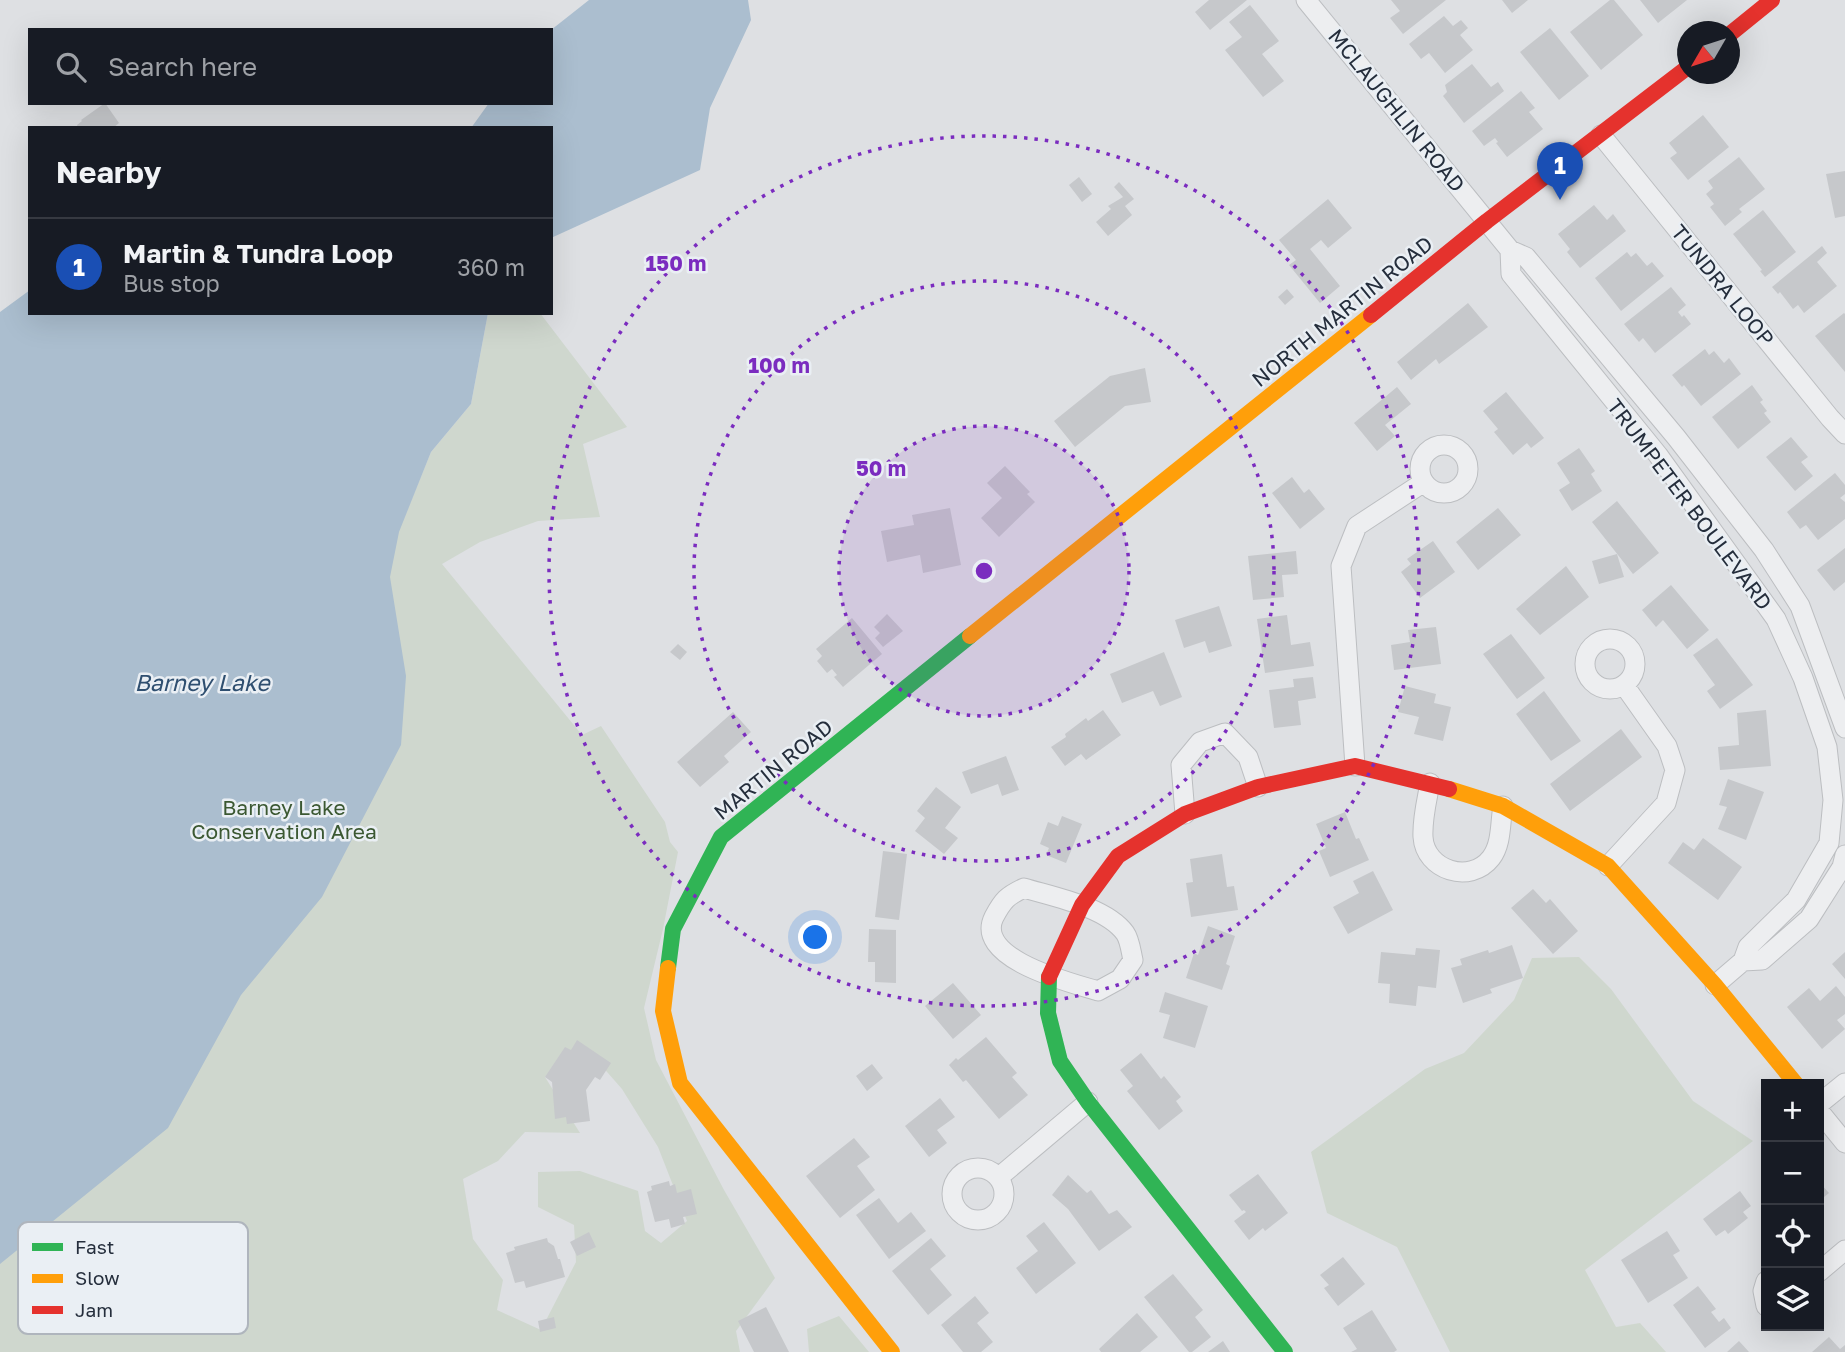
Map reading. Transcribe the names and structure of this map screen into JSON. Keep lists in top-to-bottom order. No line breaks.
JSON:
{"streets":{"street":["MCLAUGHLIN ROAD","TUNDRA LOOP","NORTH MARTIN ROAD","TRUMPETER BOULEVARD","MARTIN ROAD"]},"crossings":[["MCLAUGHLIN ROAD","NORTH MARTIN ROAD"],["MCLAUGHLIN ROAD","TRUMPETER BOULEVARD"],["TUNDRA LOOP","NORTH MARTIN ROAD"],["NORTH MARTIN ROAD","TRUMPETER BOULEVARD"],["NORTH MARTIN ROAD","MARTIN ROAD"]],"water":["Barney Lake"],"parks":["Barney Lake Conservation Area"],"legend":["Fast","Slow","Jam"],"north":"bottom left","page":{"search":"Search here","heading":"Nearby","pins":"1","list":[{"mark":"1","name":"Martin & Tundra Loop","note":"Bus stop","value":"360 m"}],"map_buttons":["+","−"]},"rings":["150 m","100 m","50 m"]}
